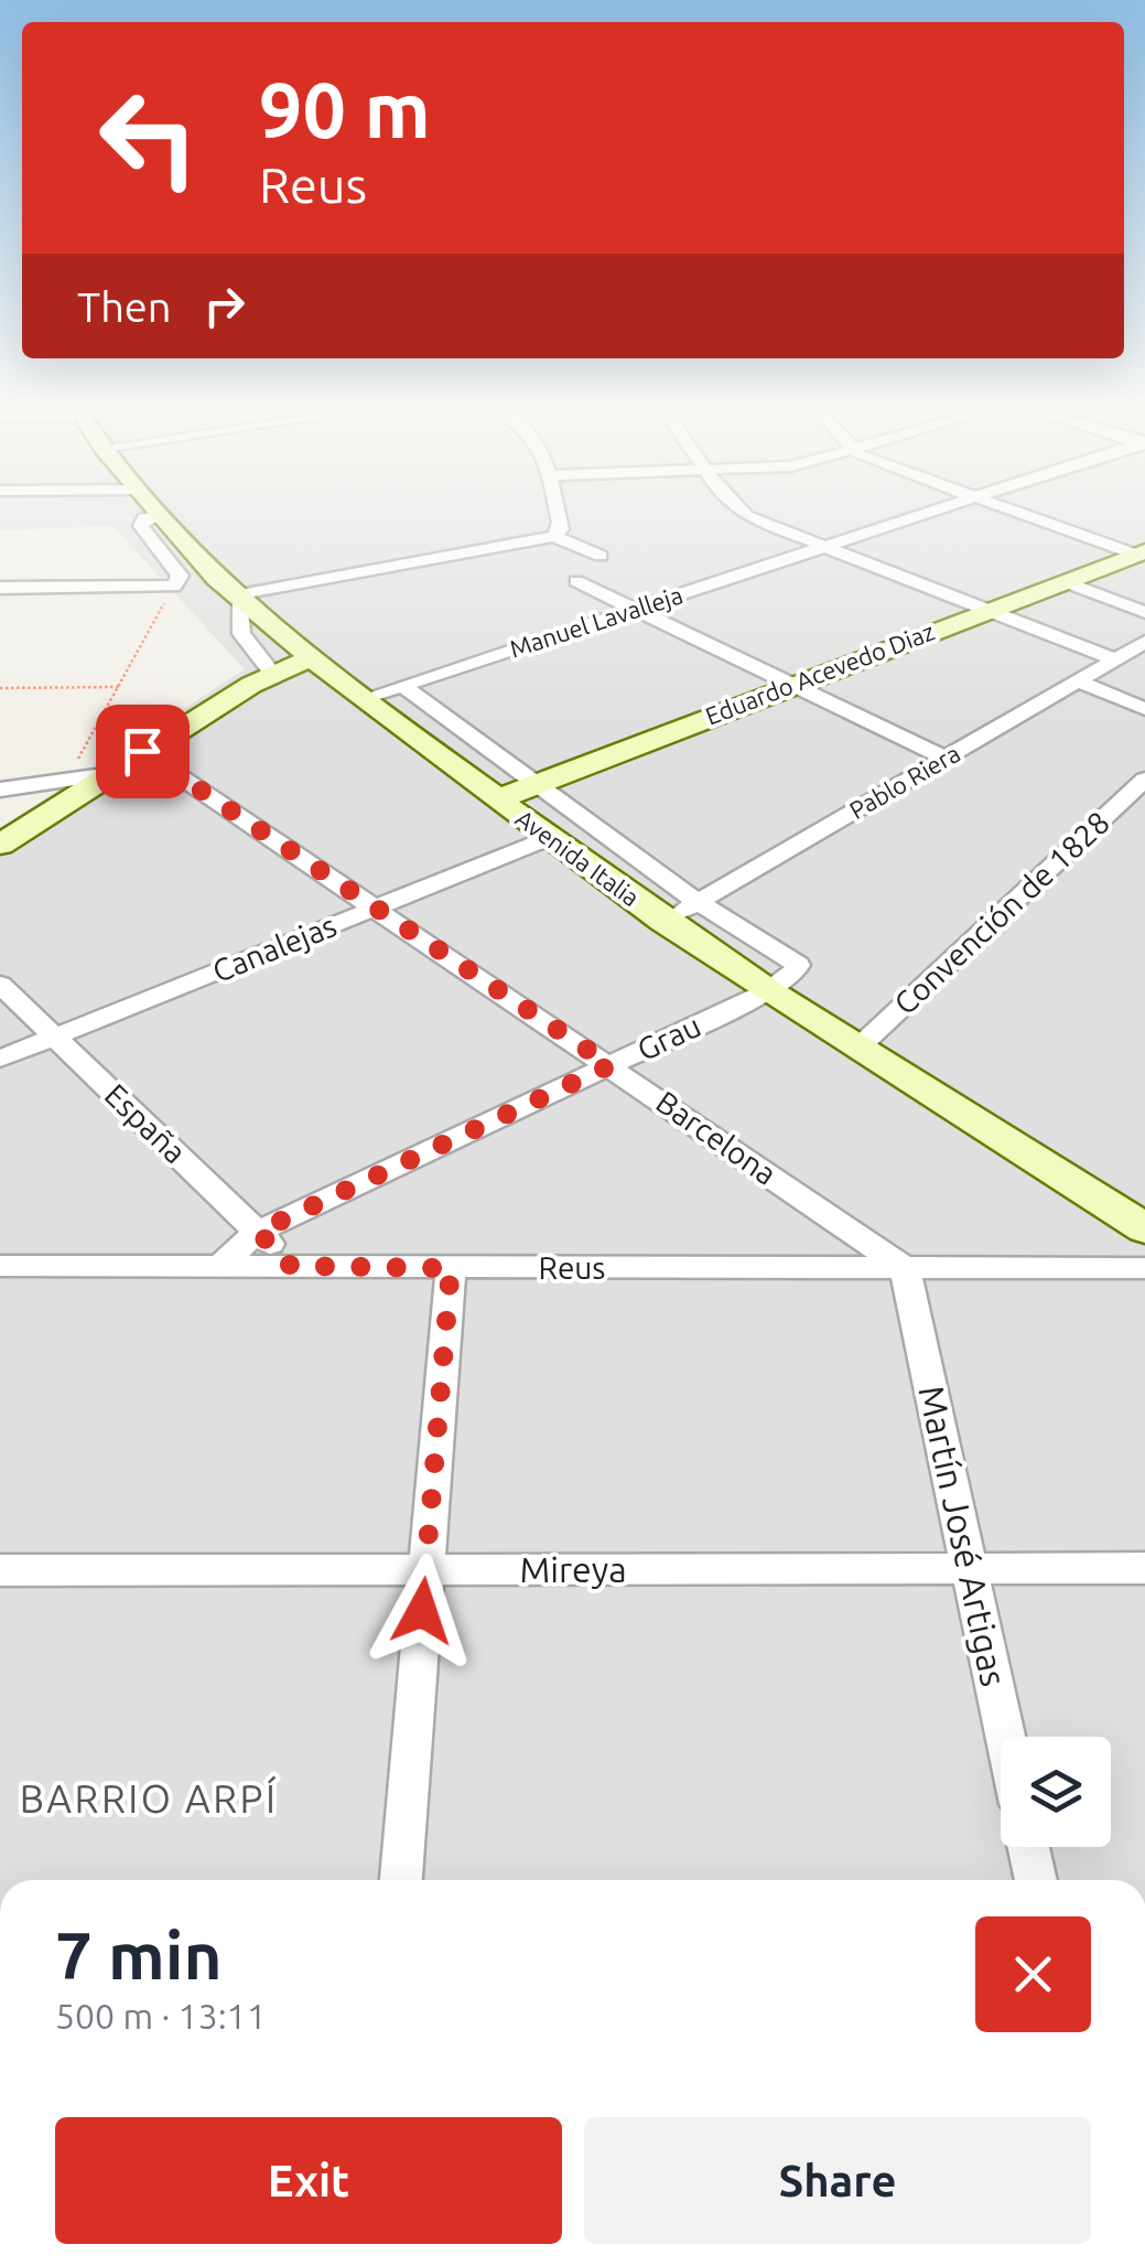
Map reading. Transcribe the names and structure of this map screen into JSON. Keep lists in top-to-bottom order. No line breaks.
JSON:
{"streets":{"street":["Manuel Lavalleja","Eduardo Acevedo Diaz","Pablo Riera","Avenida Italia","Convención de 1828","Canalejas","Grau","España","Barcelona","Reus","Martín José Artigas","Mireya"]},"crossings":[["Manuel Lavalleja","Avenida Italia"],["Eduardo Acevedo Diaz","Avenida Italia"],["Pablo Riera","Avenida Italia"],["Avenida Italia","Convención de 1828"],["Avenida Italia","Canalejas"],["Avenida Italia","Grau"],["Canalejas","España"],["Canalejas","Barcelona"],["Grau","España"],["Grau","Barcelona"],["Grau","Reus"],["España","Reus"],["Barcelona","Reus"],["Barcelona","Martín José Artigas"],["Reus","Martín José Artigas"],["Martín José Artigas","Mireya"]],"districts":["BARRIO ARPÍ"],"page":{"turn":["90 m","Reus"],"then":"Then","heading":["7 min","500 m · 13:11"],"buttons":["Exit","Share"]}}
